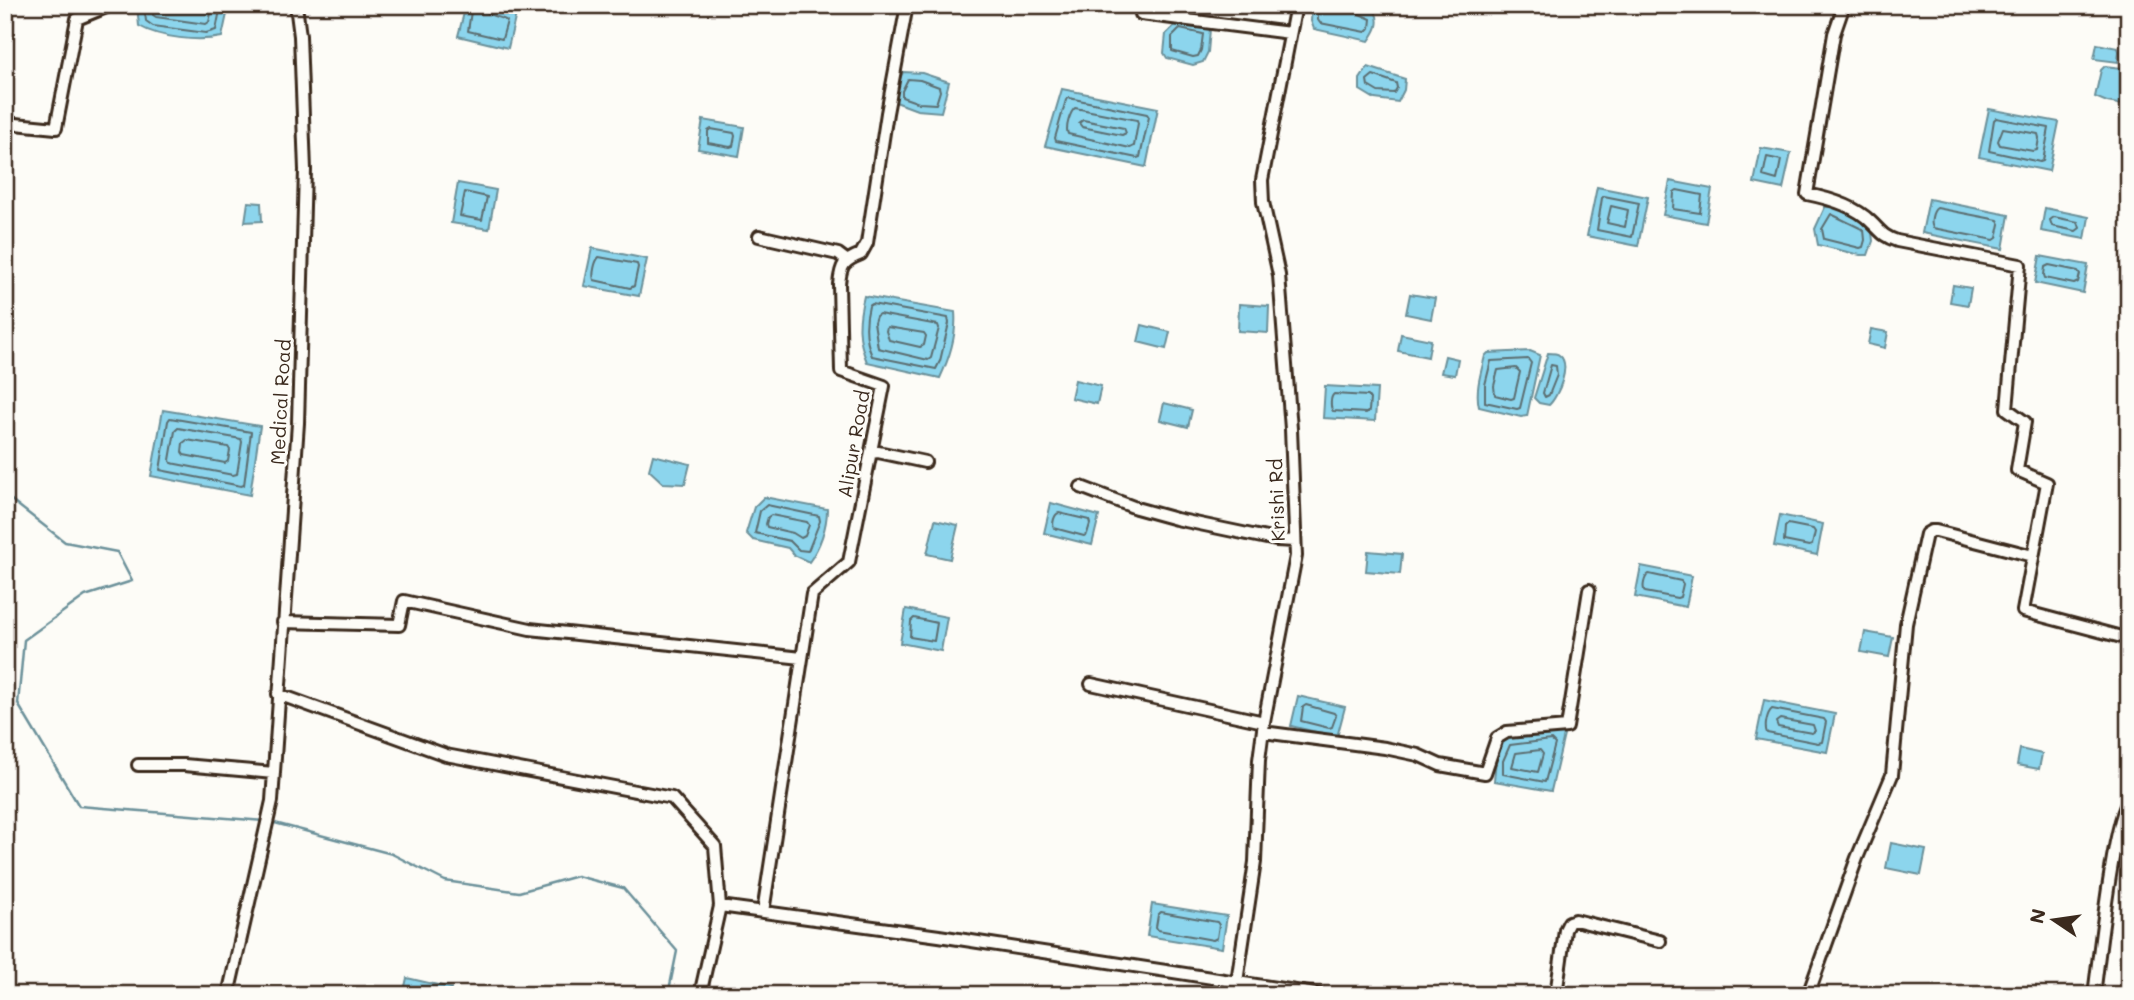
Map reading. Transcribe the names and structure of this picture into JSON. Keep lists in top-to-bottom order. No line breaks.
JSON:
{"streets":{"street":["Medical Road","Alipur Road","Krishi Rd"]},"north":"left"}
